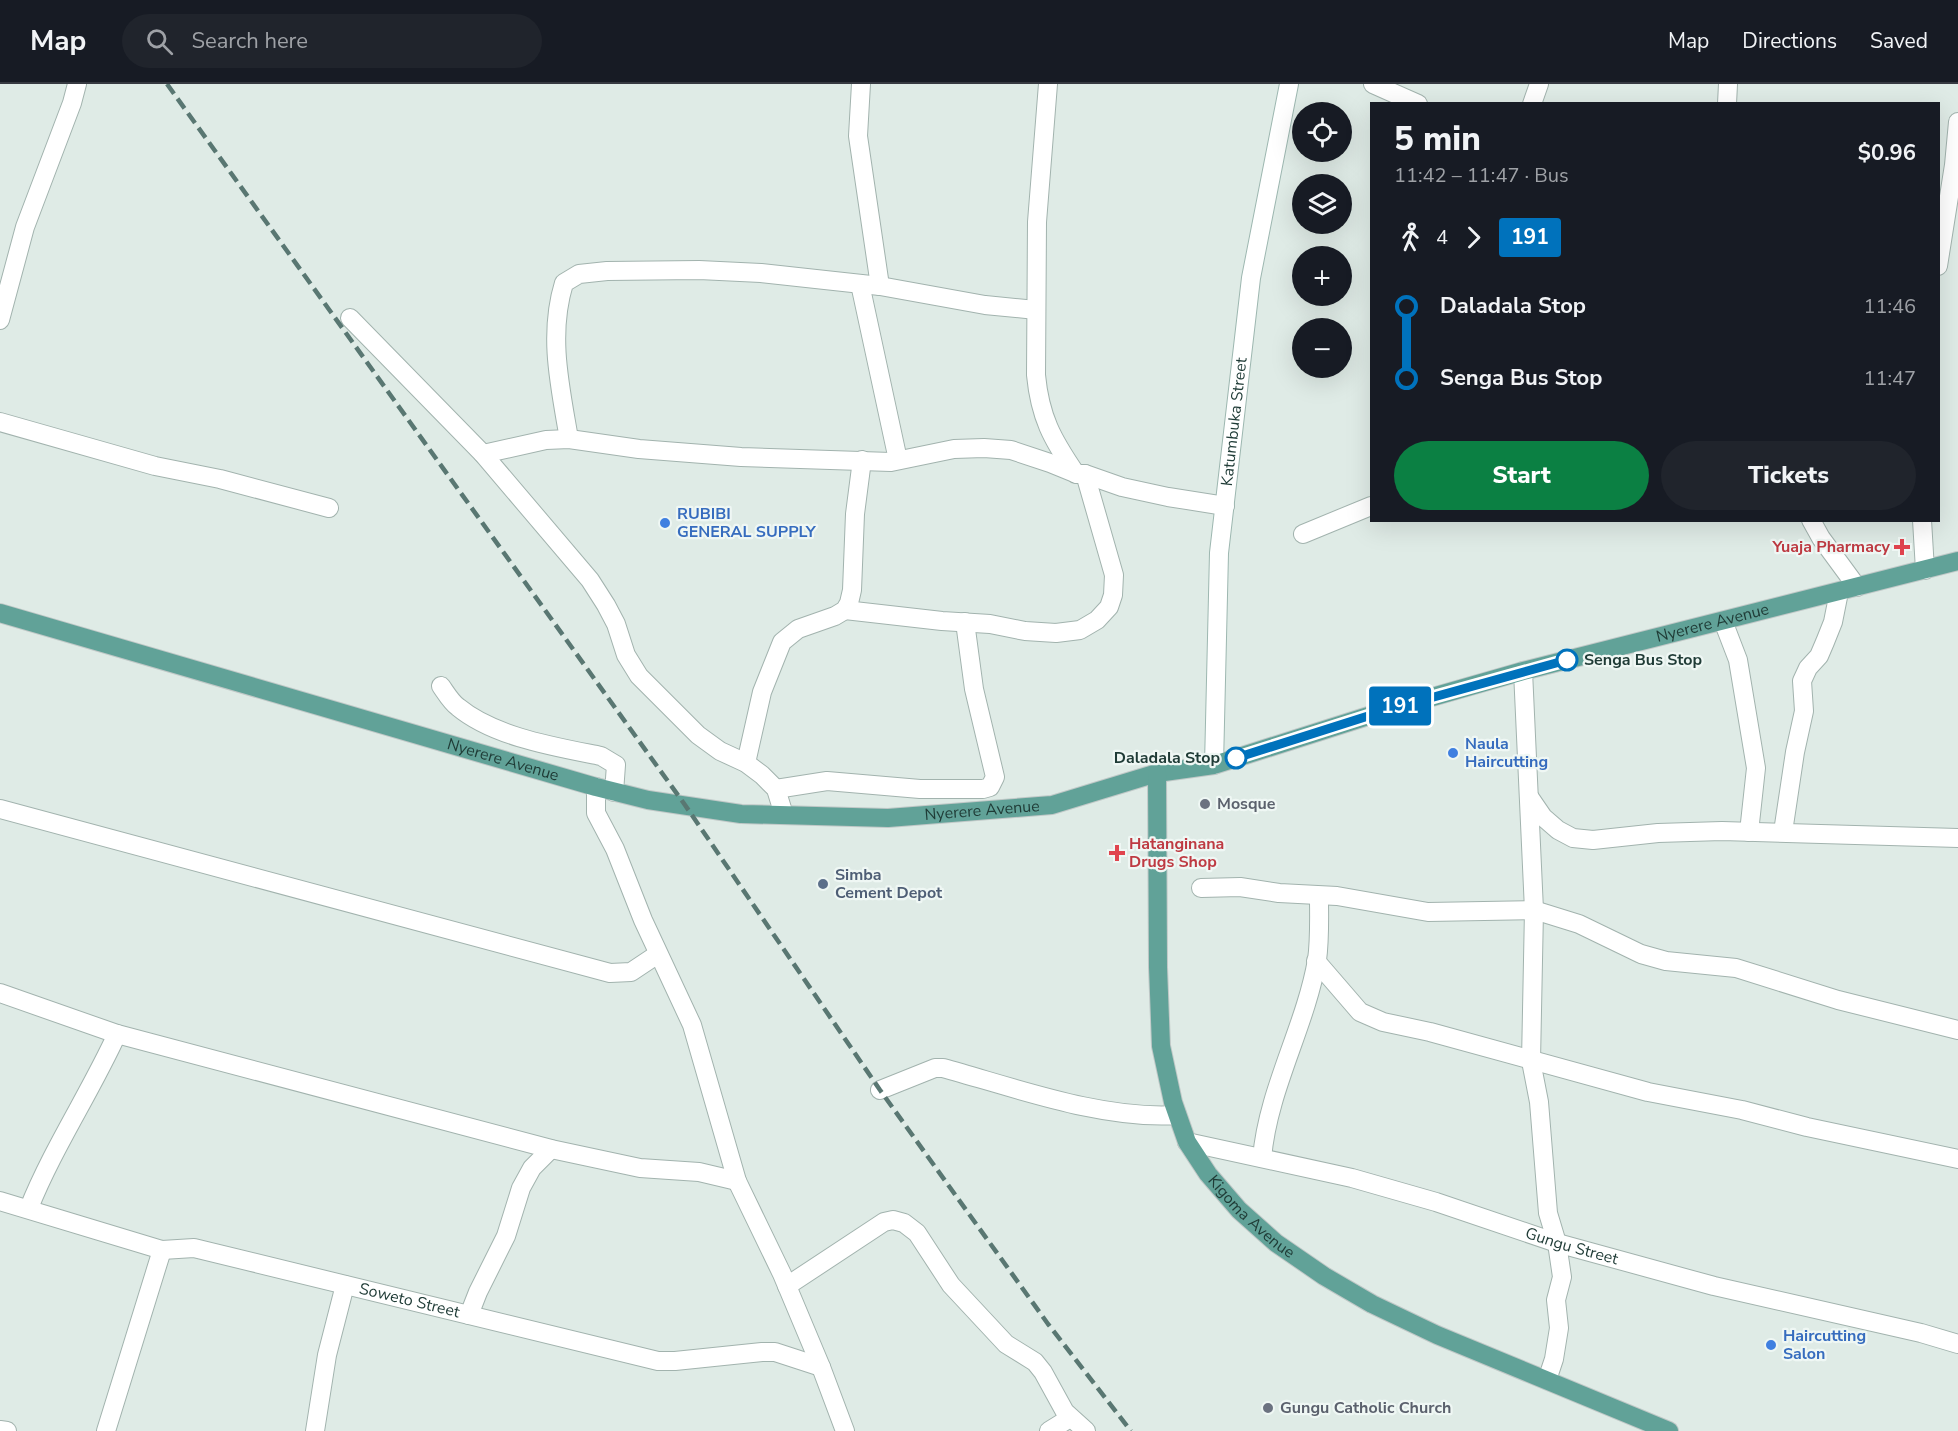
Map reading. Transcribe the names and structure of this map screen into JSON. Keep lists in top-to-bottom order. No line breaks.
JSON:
{"streets":{"main road":["Nyerere Avenue","Kigoma Avenue"],"street":["Katumbuka Street","Gungu Street","Soweto Street"]},"crossings":[["Katumbuka Street","Nyerere Avenue"],["Nyerere Avenue","Kigoma Avenue"],["Kigoma Avenue","Gungu Street"]],"places":{"other":["RUBIBI GENERAL SUPPLY","Senga Bus Stop","Naula Haircutting","Daladala Stop","Mosque","Simba Cement Depot","Haircutting Salon","Gungu Catholic Church"],"health":["Yuaja Pharmacy","Hatanginana Drugs Shop"]},"lines":["bus line 191"],"page":{"header":"Map","search":"Search here","nav":["Map","Directions","Saved"],"on_map":"191","map_buttons":["+","−"],"heading":["5 min","11:42 – 11:47 · Bus","$0.96"],"legs":["4","191"],"list":[{"name":"Daladala Stop","value":"11:46"},{"name":"Senga Bus Stop","value":"11:47"}],"buttons":["Start","Tickets"]}}
